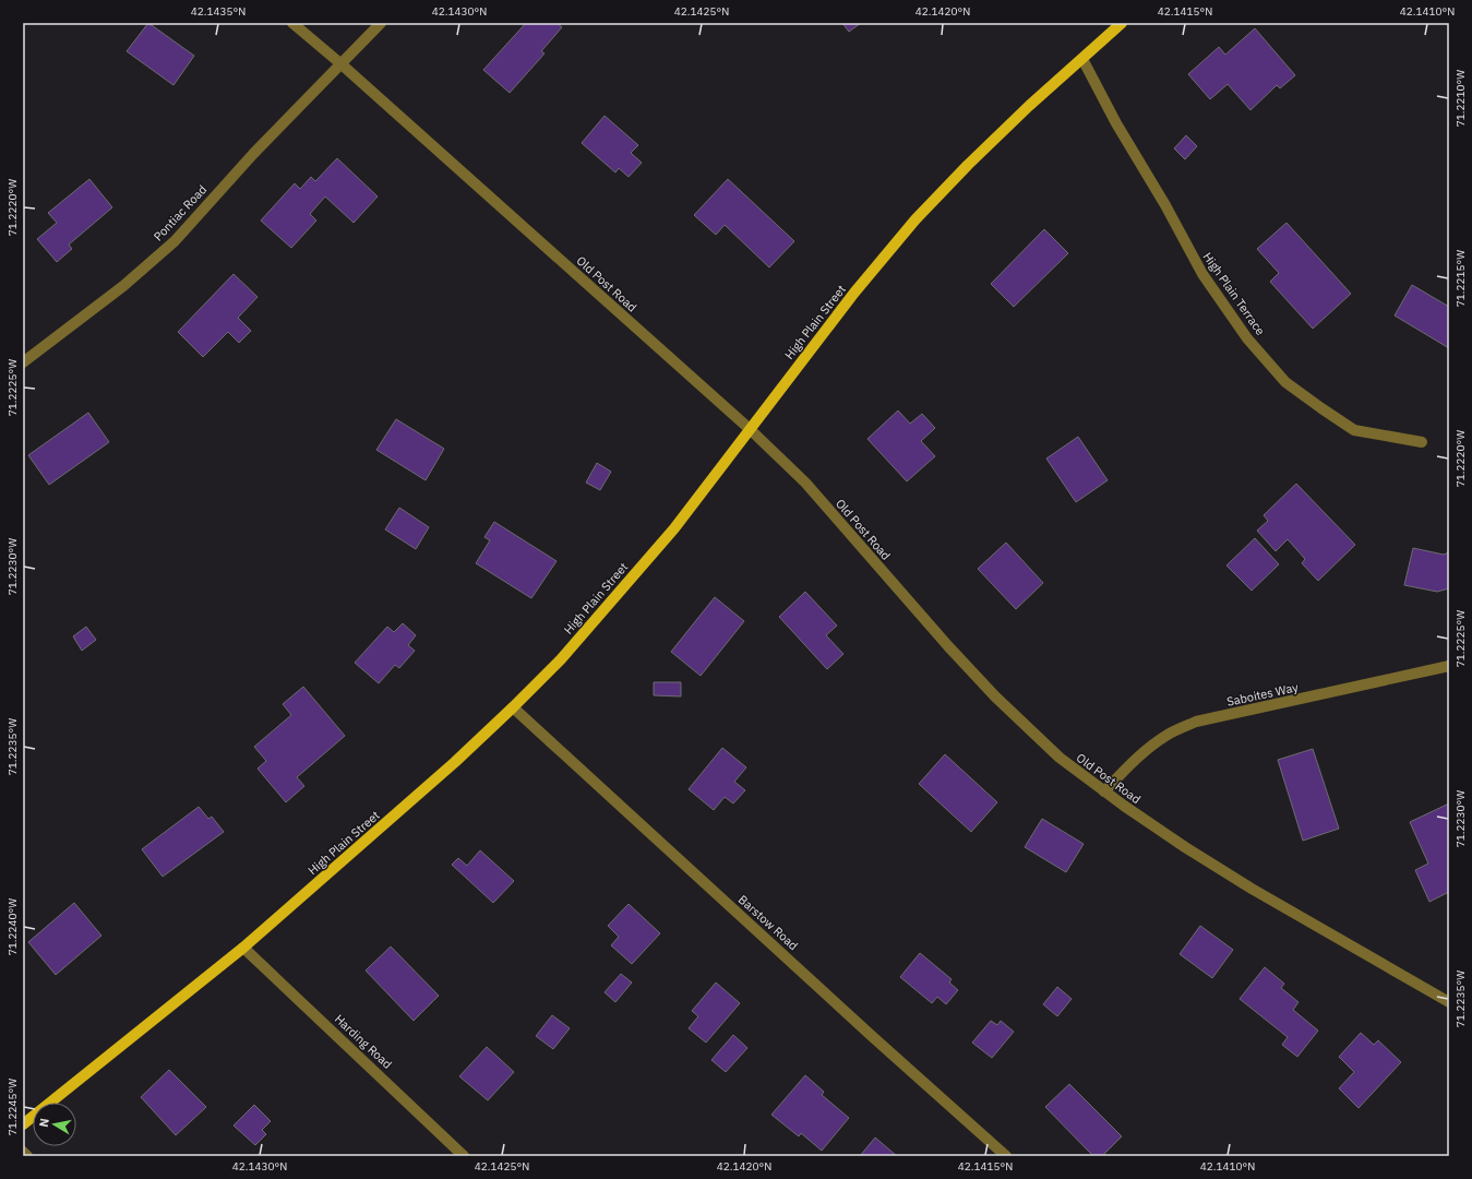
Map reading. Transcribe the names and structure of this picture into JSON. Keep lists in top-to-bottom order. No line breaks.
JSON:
{"streets":{"main road":["High Plain Street"],"street":["Pontiac Road","Old Post Road","High Plain Terrace","Saboites Way","Barstow Road","Harding Road"]},"crossings":[["Pontiac Road","Old Post Road"],["Old Post Road","High Plain Street"],["Old Post Road","Saboites Way"],["High Plain Terrace","High Plain Street"],["High Plain Street","Barstow Road"],["High Plain Street","Harding Road"]],"north":"left","coordinates":["42.1435°N","42.1430°N","42.1425°N","42.1420°N","42.1415°N","42.1410°N","71.2210°W","71.2220°W","71.2215°W","71.2225°W","71.2230°W","71.2235°W","71.2240°W","71.2245°W"]}
